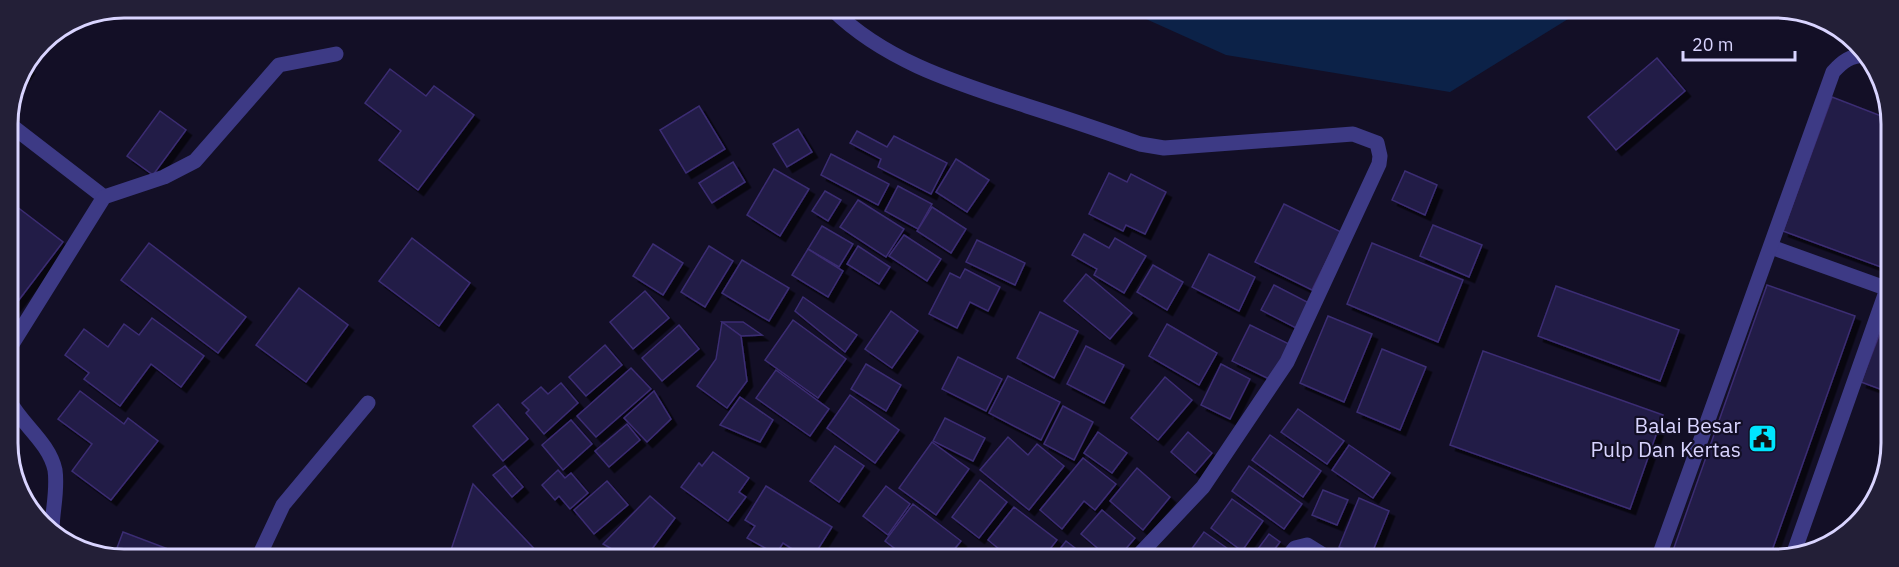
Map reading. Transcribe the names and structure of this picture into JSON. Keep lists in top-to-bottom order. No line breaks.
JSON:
{"places":{"public building":["Balai Besar Pulp Dan Kertas"]},"scale_bar":"20 m"}
